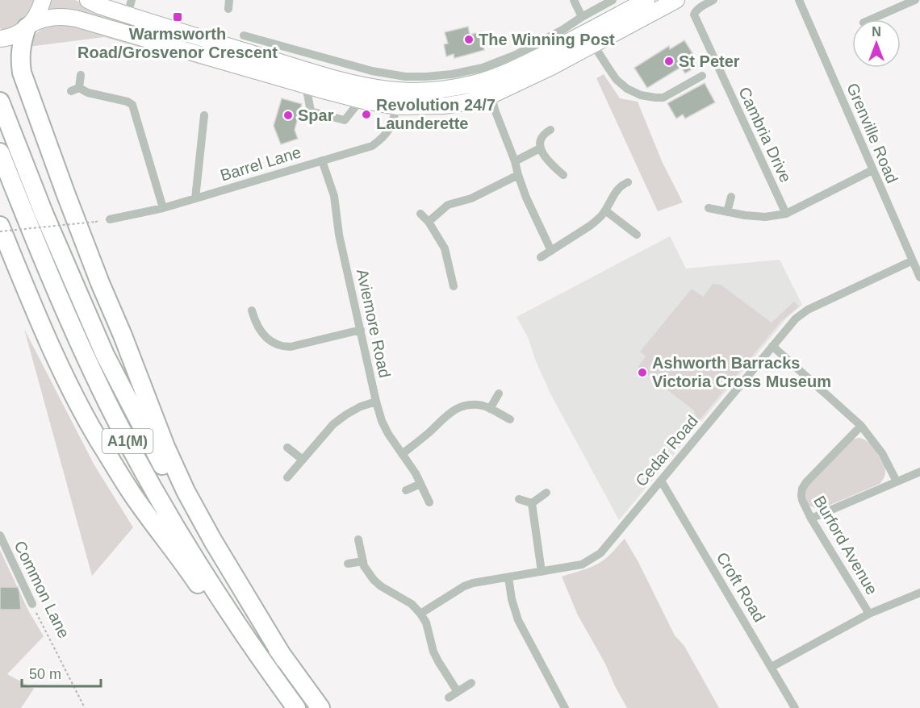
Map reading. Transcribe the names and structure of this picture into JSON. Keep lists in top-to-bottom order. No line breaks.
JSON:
{"streets":{"highway":["A1(M)"],"street":["Grenville Road","Cambria Drive","Barrel Lane","Aviemore Road","Cedar Road","Burford Avenue","Croft Road","Common Lane"]},"crossings":[["Grenville Road","Cedar Road"],["Barrel Lane","Aviemore Road"],["Cedar Road","Croft Road"]],"places":{"transit":["Warmsworth Road/Grosvenor Crescent"],"other":["The Winning Post","St Peter","Revolution 24/7 Launderette","Spar","Ashworth Barracks Victoria Cross Museum"]},"scale_bar":"50 m","north":"top"}
